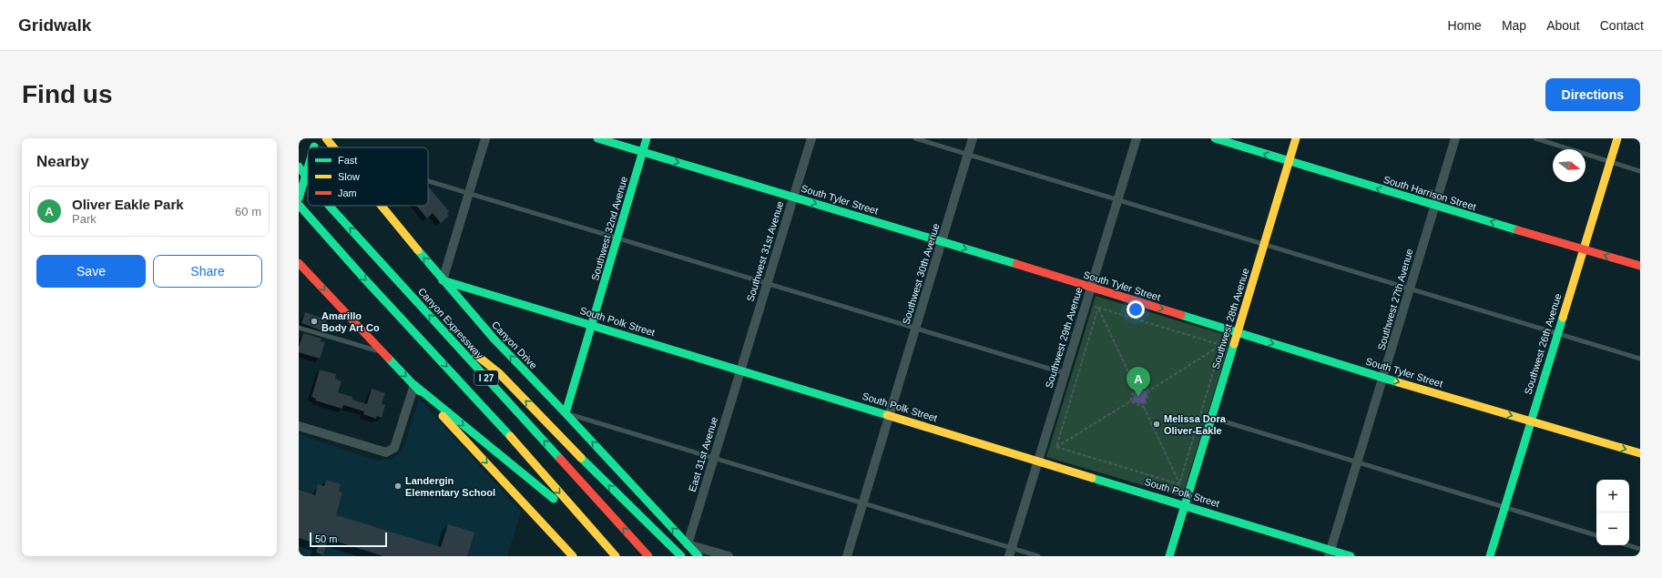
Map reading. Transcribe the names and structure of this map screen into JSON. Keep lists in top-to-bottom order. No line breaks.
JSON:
{"streets":{"main road":["South Harrison Street","South Tyler Street","Southwest 32nd Avenue","Southwest 28th Avenue","South Polk Street","Canyon Expressway","Southwest 26th Avenue","Canyon Drive","I 27"],"street":["Southwest 31st Avenue","Southwest 30th Avenue","Southwest 27th Avenue","Southwest 29th Avenue","East 31st Avenue"]},"crossings":[["South Harrison Street","Southwest 27th Avenue"],["South Harrison Street","Southwest 28th Avenue"],["South Harrison Street","Southwest 26th Avenue"],["South Tyler Street","Southwest 32nd Avenue"],["South Tyler Street","Southwest 31st Avenue"],["South Tyler Street","Southwest 30th Avenue"],["South Tyler Street","Southwest 27th Avenue"],["South Tyler Street","Southwest 28th Avenue"],["South Tyler Street","Southwest 29th Avenue"],["South Tyler Street","Southwest 26th Avenue"],["Southwest 32nd Avenue","South Polk Street"],["Southwest 32nd Avenue","Canyon Drive"],["Southwest 31st Avenue","South Polk Street"],["Southwest 31st Avenue","East 31st Avenue"],["Southwest 30th Avenue","South Polk Street"],["Southwest 27th Avenue","South Polk Street"],["Southwest 28th Avenue","South Polk Street"],["South Polk Street","Southwest 29th Avenue"],["South Polk Street","Canyon Drive"],["South Polk Street","East 31st Avenue"],["Canyon Drive","East 31st Avenue"]],"one_way":["South Harrison Street","South Tyler Street"],"places":["Amarillo Body Art Co","Melissa Dora Oliver-Eakle","Landergin Elementary School"],"legend":["Fast","Slow","Jam"],"scale_bar":"50 m","north":"right","page":{"header":"Gridwalk","nav":["Home","Map","About","Contact"],"buttons":["Directions",["Save","Share"]],"title":"Find us","heading":"Nearby","list":[{"mark":"A","name":"Oliver Eakle Park","note":"Park","value":"60 m"}],"pins":"A","map_buttons":["+","−"],"scale":"50 m"}}
